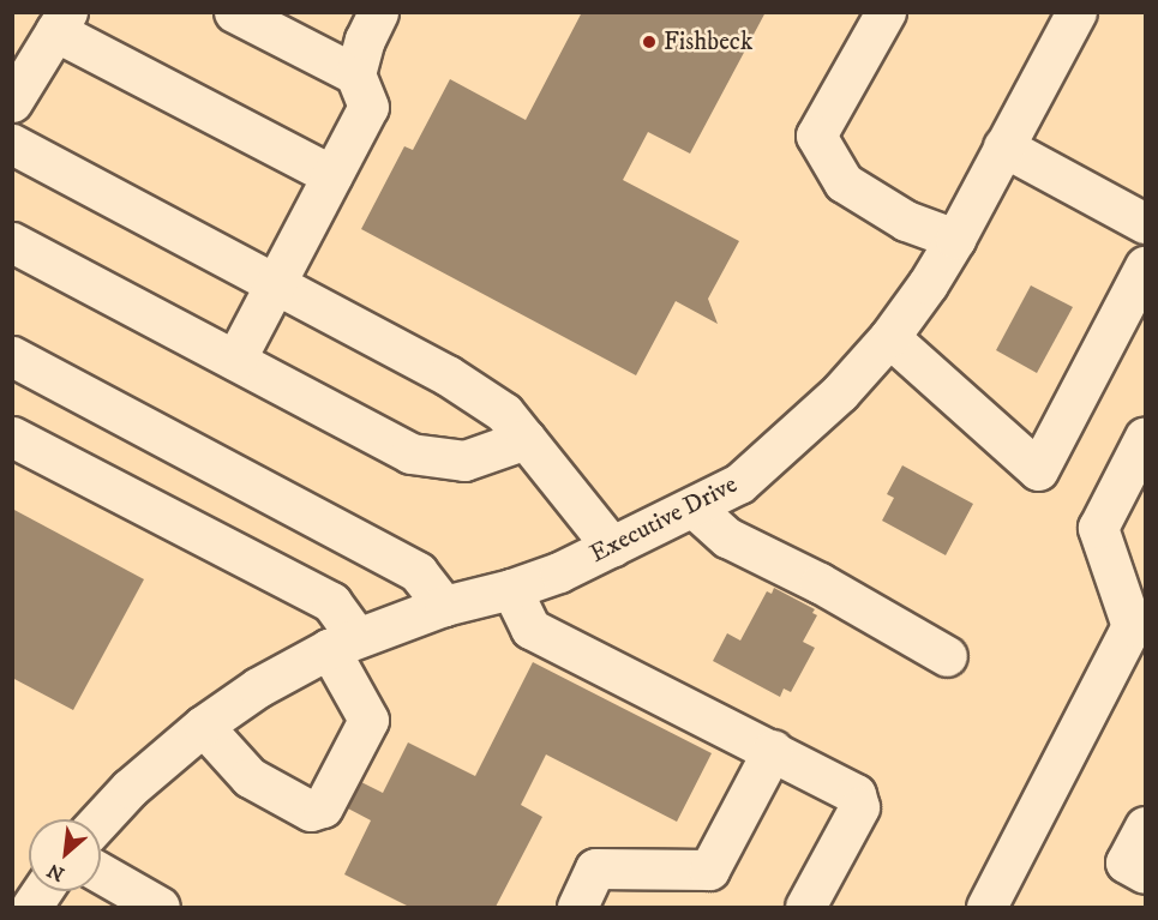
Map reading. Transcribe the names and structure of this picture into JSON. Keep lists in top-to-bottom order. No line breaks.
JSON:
{"streets":{"street":["Executive Drive"]},"places":["Fishbeck"],"north":"bottom left"}
